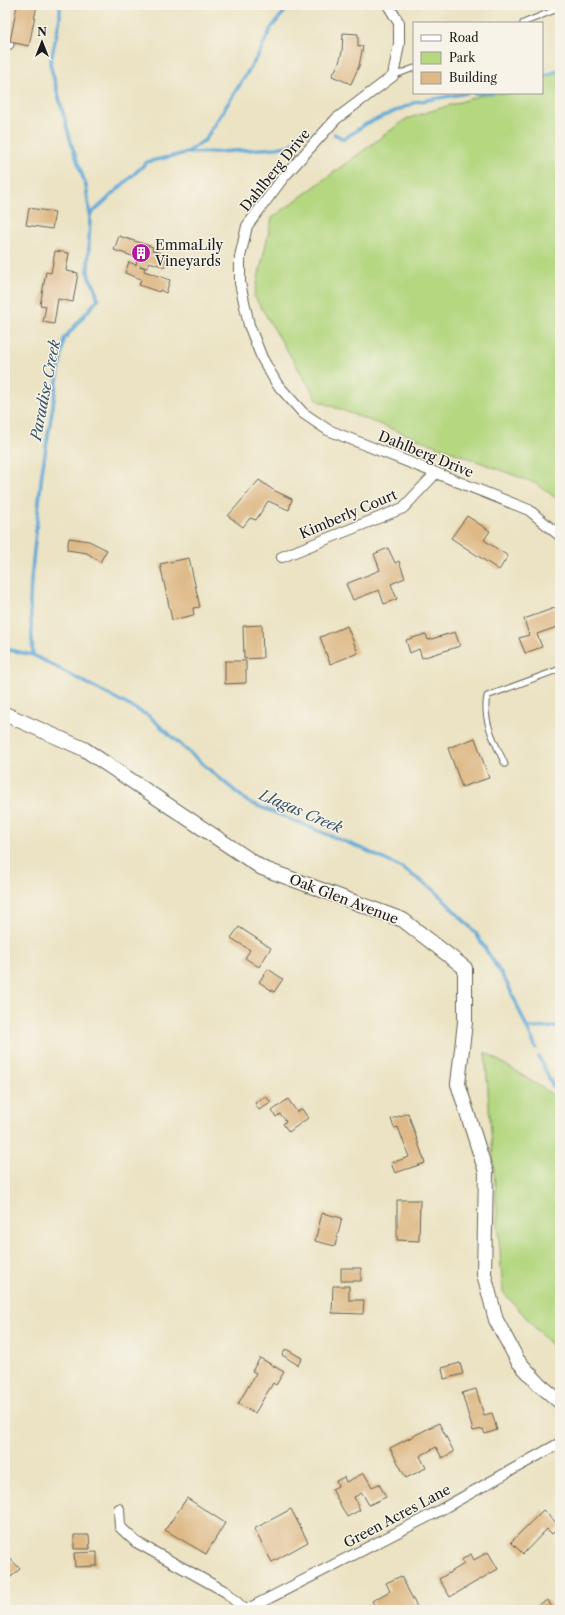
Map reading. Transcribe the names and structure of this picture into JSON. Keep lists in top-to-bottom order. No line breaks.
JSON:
{"streets":{"street":["Dahlberg Drive","Kimberly Court","Oak Glen Avenue","Green Acres Lane"]},"crossings":[["Dahlberg Drive","Kimberly Court"]],"water":["Paradise Creek","Llagas Creek"],"places":{"building":["EmmaLily Vineyards"]},"legend":["Road","Park","Building"],"north":"top"}
